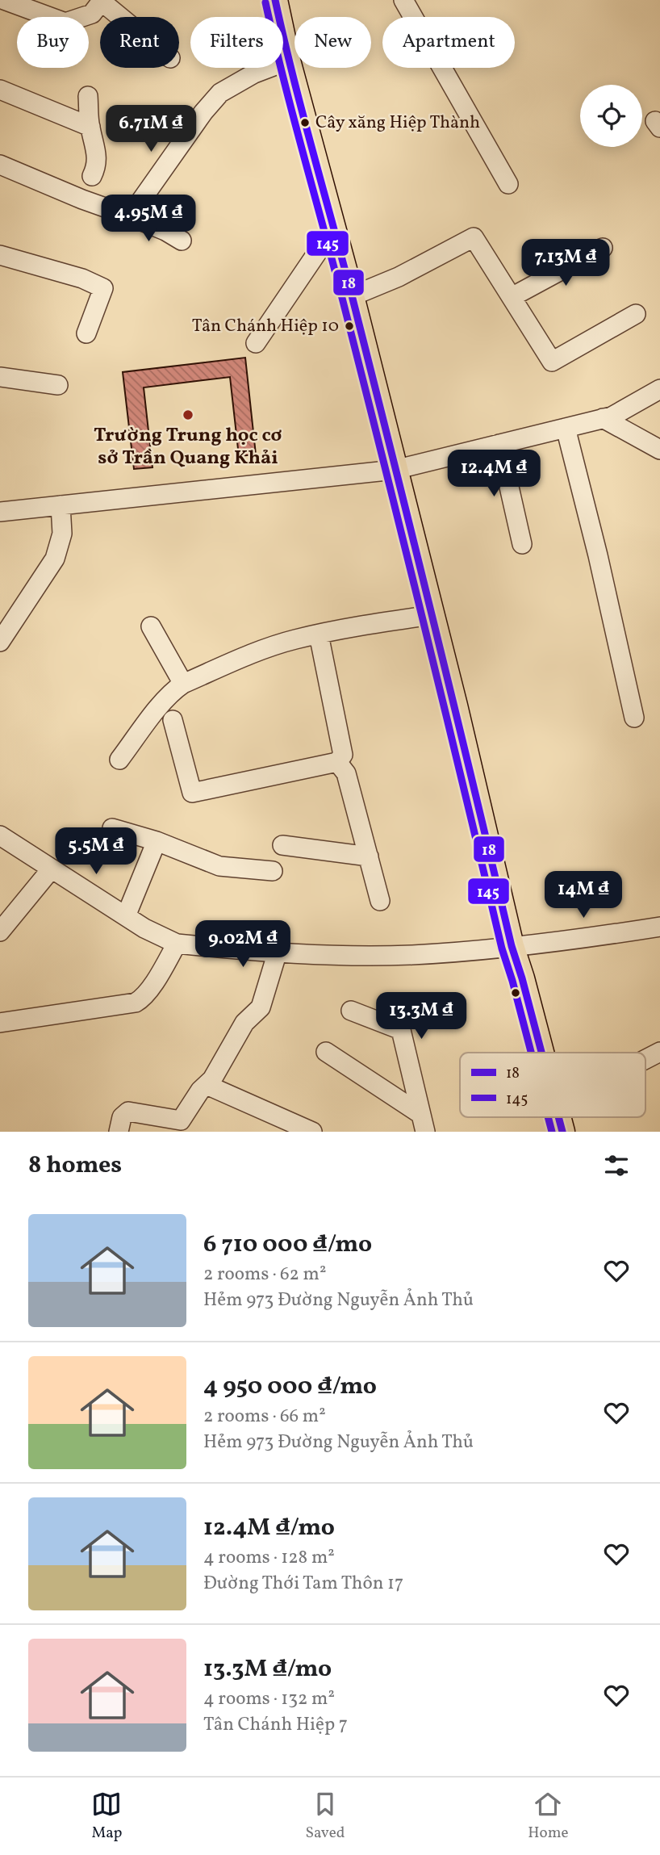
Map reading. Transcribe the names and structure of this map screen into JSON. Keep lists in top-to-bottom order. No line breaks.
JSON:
{"places":["Cây xăng Hiệp Thành","Tân Chánh Hiệp 10","Trường Trung học cơ sở Trần Quang Khải"],"lines":["transit line 18","transit line 145"],"legend":["18","145"],"page":{"chip":["Buy","Rent","Filters","New","Apartment"],"price":["6.71M ₫","4.95M ₫","7.13M ₫","12.4M ₫","5.5M ₫","14M ₫","9.02M ₫","13.3M ₫"],"heading":"8 homes","list":[{"name":"6 710 000 ₫/mo","note":"2 rooms · 62 m² · Hẻm 973 Đường Nguyễn Ảnh Thủ"},{"name":"4 950 000 ₫/mo","note":"2 rooms · 66 m² · Hẻm 973 Đường Nguyễn Ảnh Thủ"},{"name":"12.4M ₫/mo","note":"4 rooms · 128 m² · Đường Thới Tam Thôn 17"},{"name":"13.3M ₫/mo","note":"4 rooms · 132 m² · Tân Chánh Hiệp 7"}],"tabs":["Map","Saved","Home"]}}
